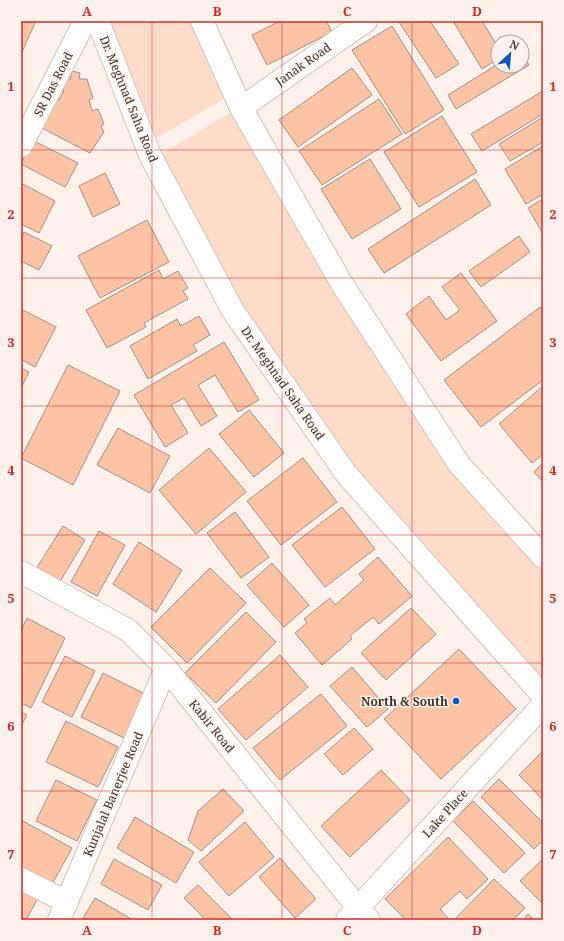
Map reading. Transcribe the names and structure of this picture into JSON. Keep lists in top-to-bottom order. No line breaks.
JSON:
{"streets":{"street":["Janak Road","SR Das Road","Dr. Meghnad Saha Road","Kabir Road","Kunjalal Banerjee Road","Lake Place"]},"crossings":[["Kabir Road","Kunjalal Banerjee Road"],["Kabir Road","Lake Place"]],"places":["North & South"],"north":"top right","grid":{"columns":["A","B","C","D"],"rows":["1","2","3","4","5","6","7"]}}
